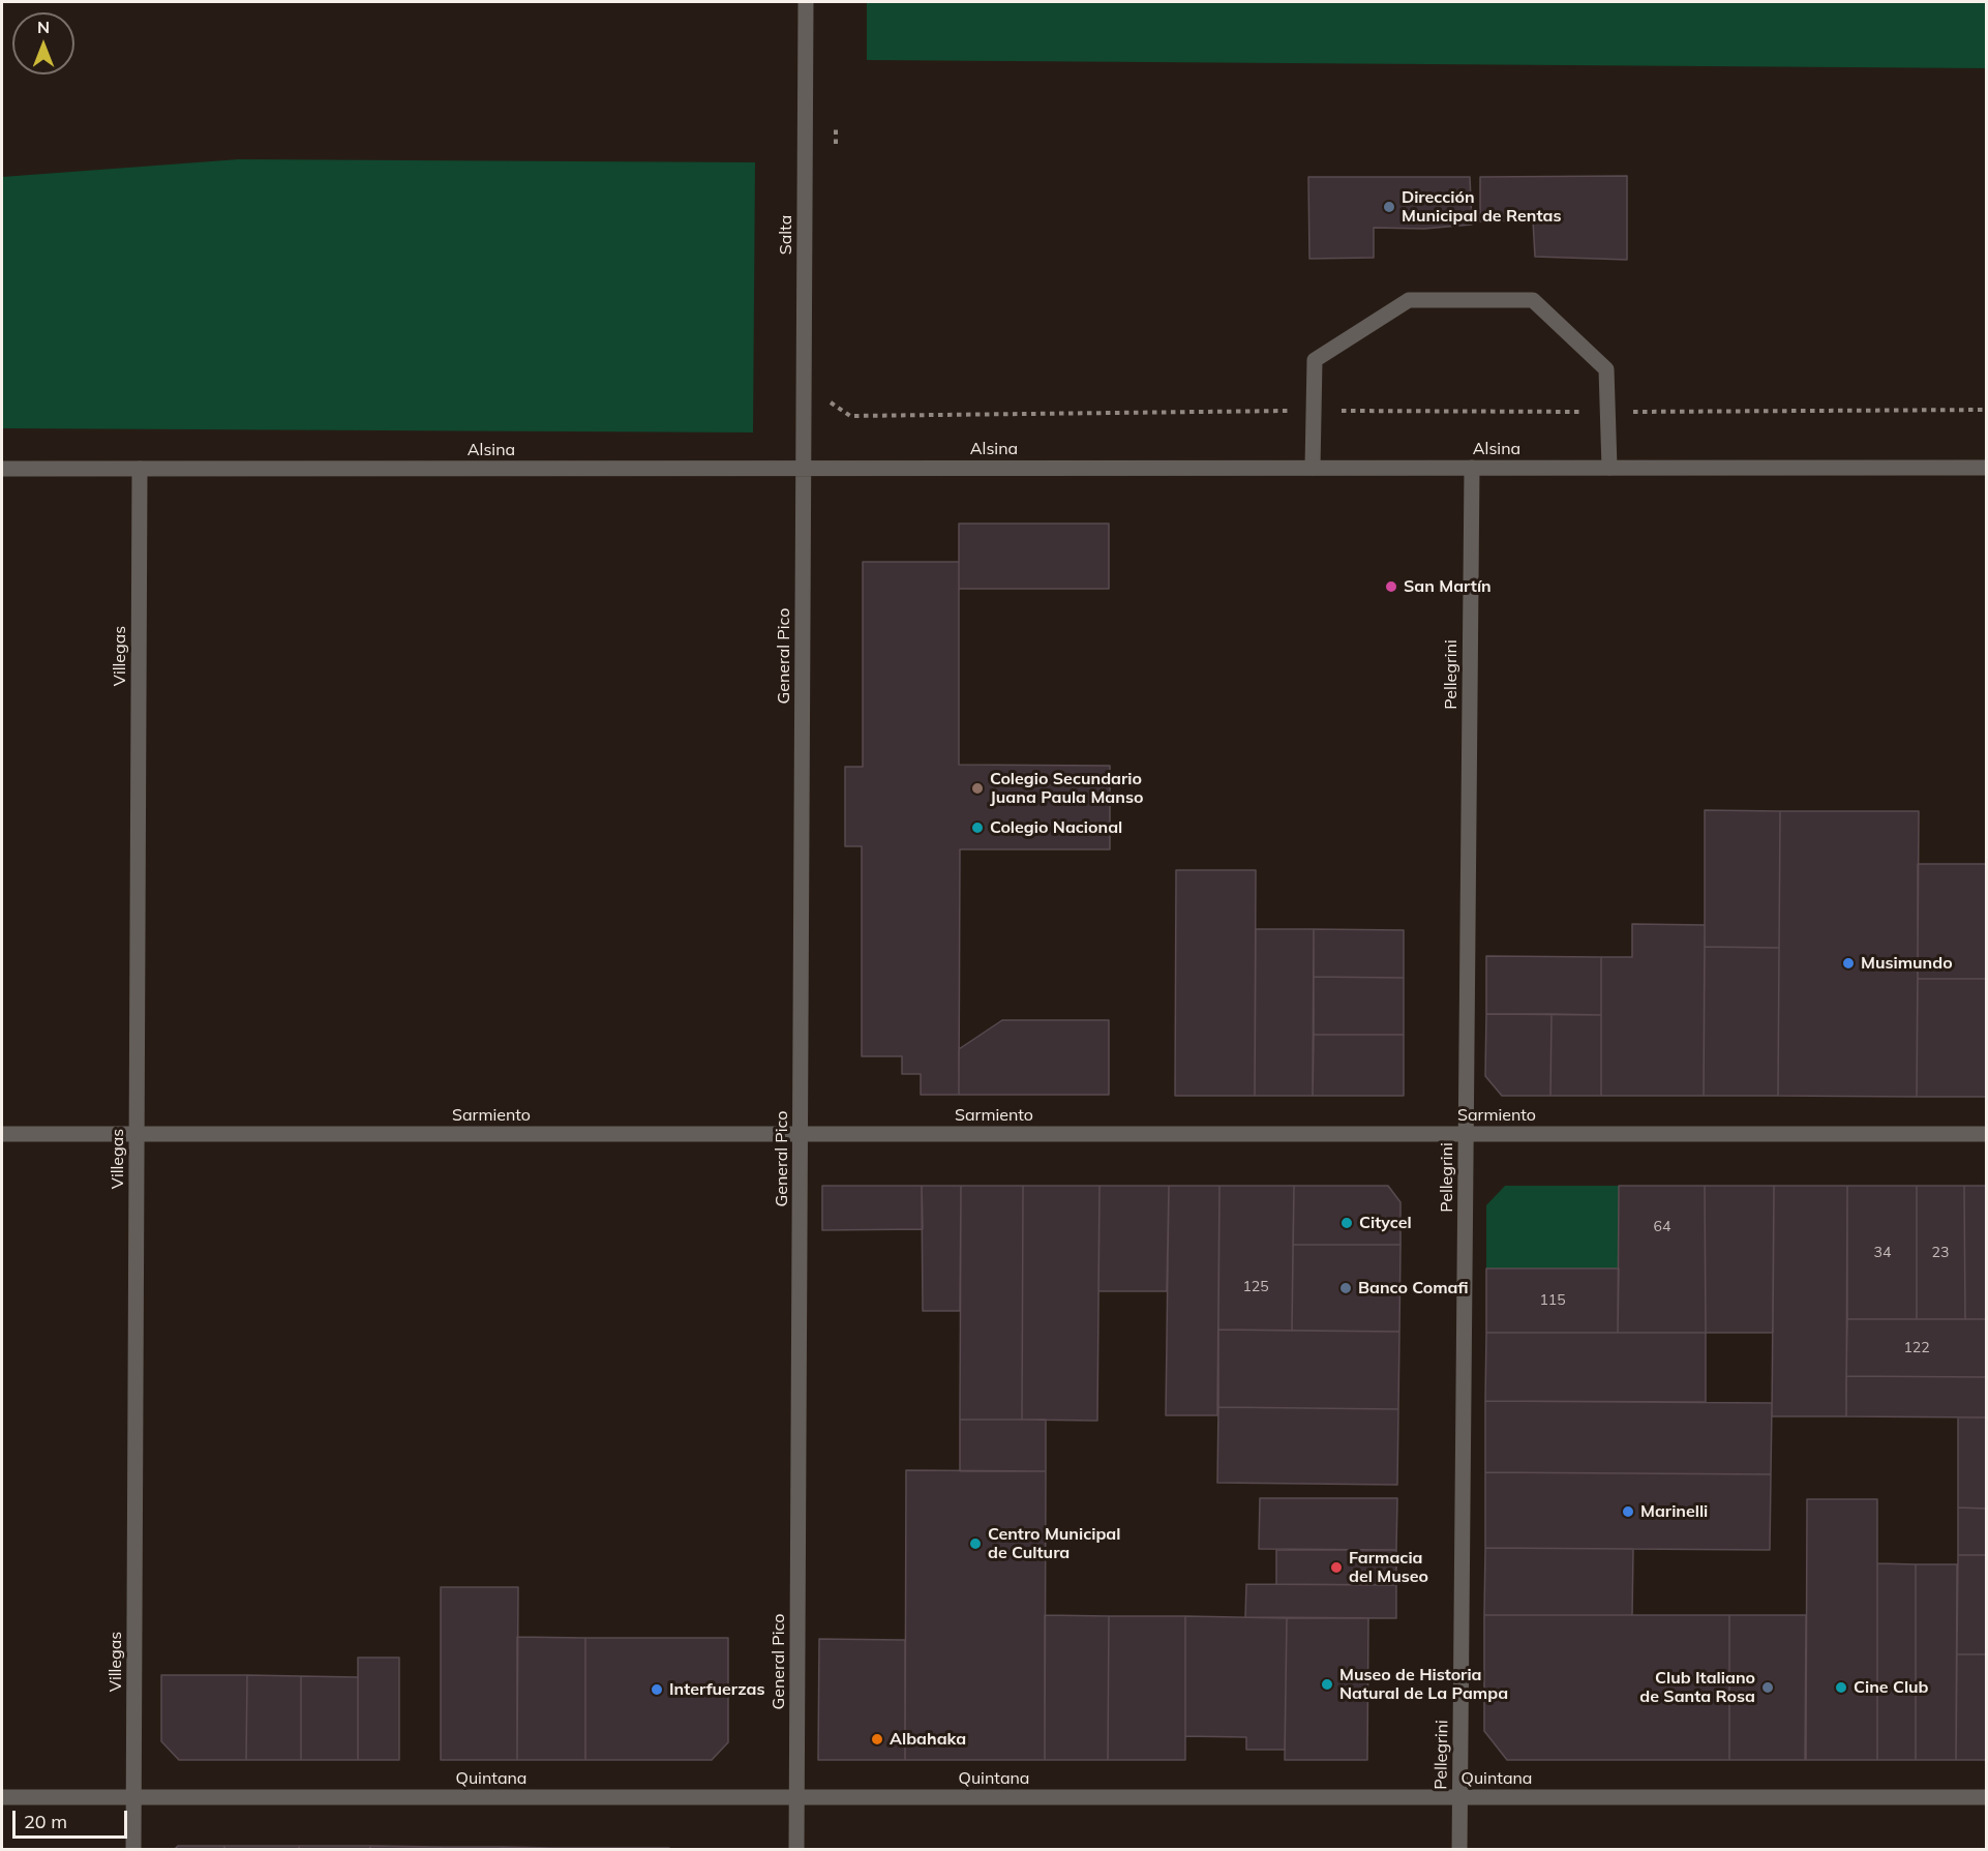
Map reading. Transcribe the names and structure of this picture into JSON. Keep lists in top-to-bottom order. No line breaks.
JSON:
{"streets":{"street":["Salta","Alsina","Villegas","General Pico","Pellegrini","Sarmiento","Quintana"]},"crossings":[["Salta","Alsina"],["Salta","General Pico"],["Alsina","Villegas"],["Alsina","General Pico"],["Alsina","Pellegrini"],["Villegas","Sarmiento"],["Villegas","Quintana"],["General Pico","Sarmiento"],["General Pico","Quintana"],["Pellegrini","Sarmiento"],["Pellegrini","Quintana"]],"places":["Dirección Municipal de Rentas","San Martín","Colegio Secundario Juana Paula Manso","Colegio Nacional","Musimundo","Citycel","Banco Comafi","Marinelli","Centro Municipal de Cultura","Farmacia del Museo","Museo de Historia Natural de La Pampa","Club Italiano de Santa Rosa","Cine Club","Interfuerzas","Albahaka"],"house_numbers":["64","34","23","125","115","122"],"scale_bar":"20 m","north":"top"}
